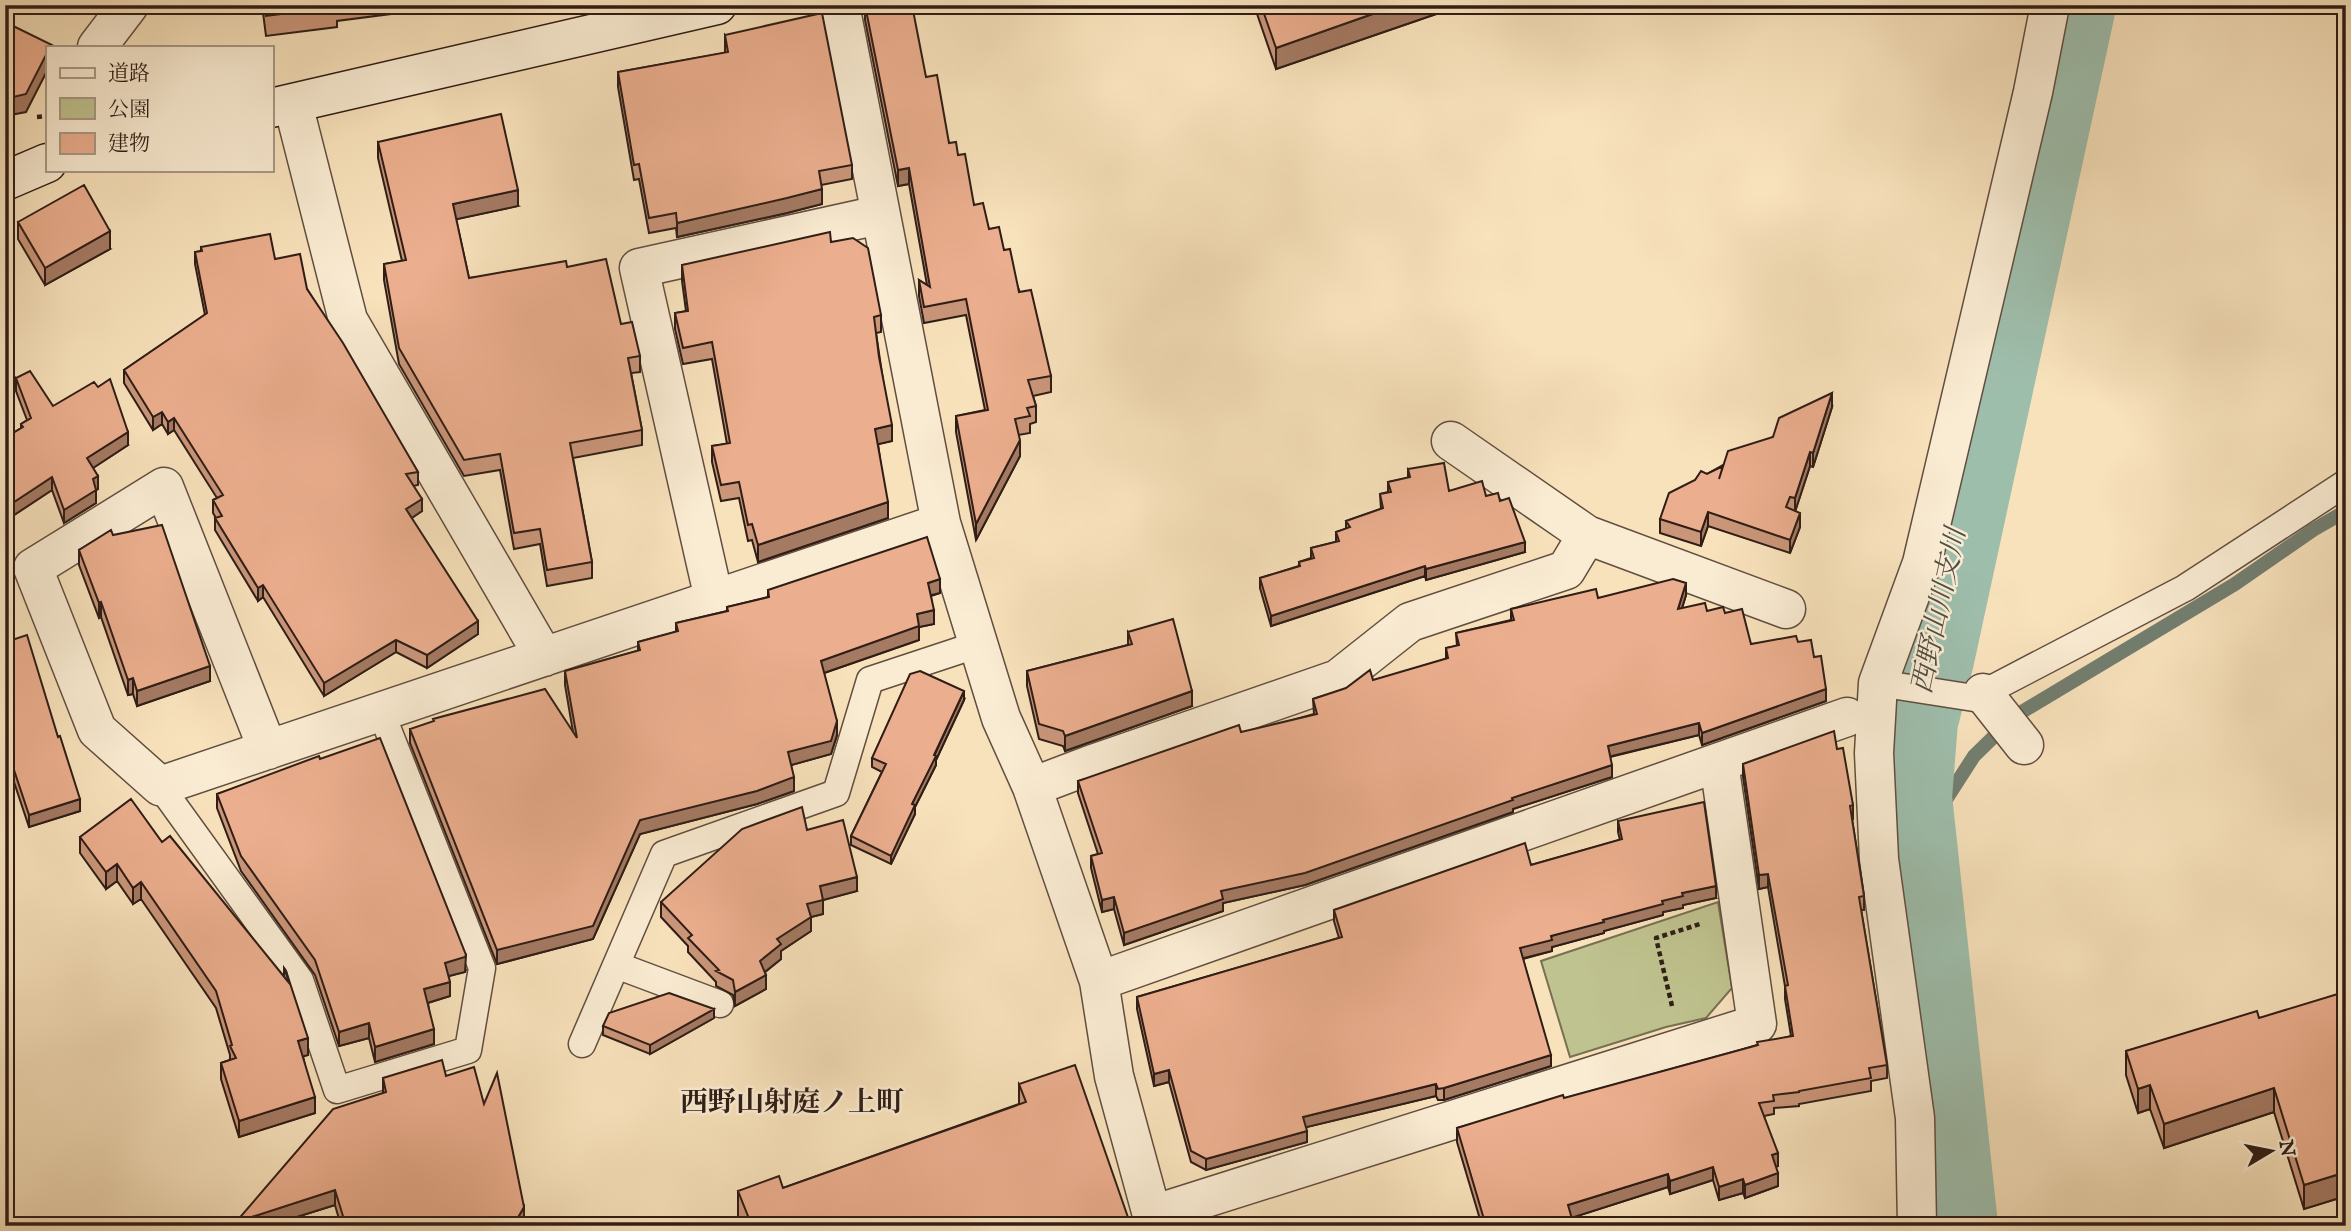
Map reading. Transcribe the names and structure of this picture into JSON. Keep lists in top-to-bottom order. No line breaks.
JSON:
{"districts":["西野山射庭ノ上町"],"water":["西野山川支川"],"legend":["道路","公園","建物"],"north":"right"}
